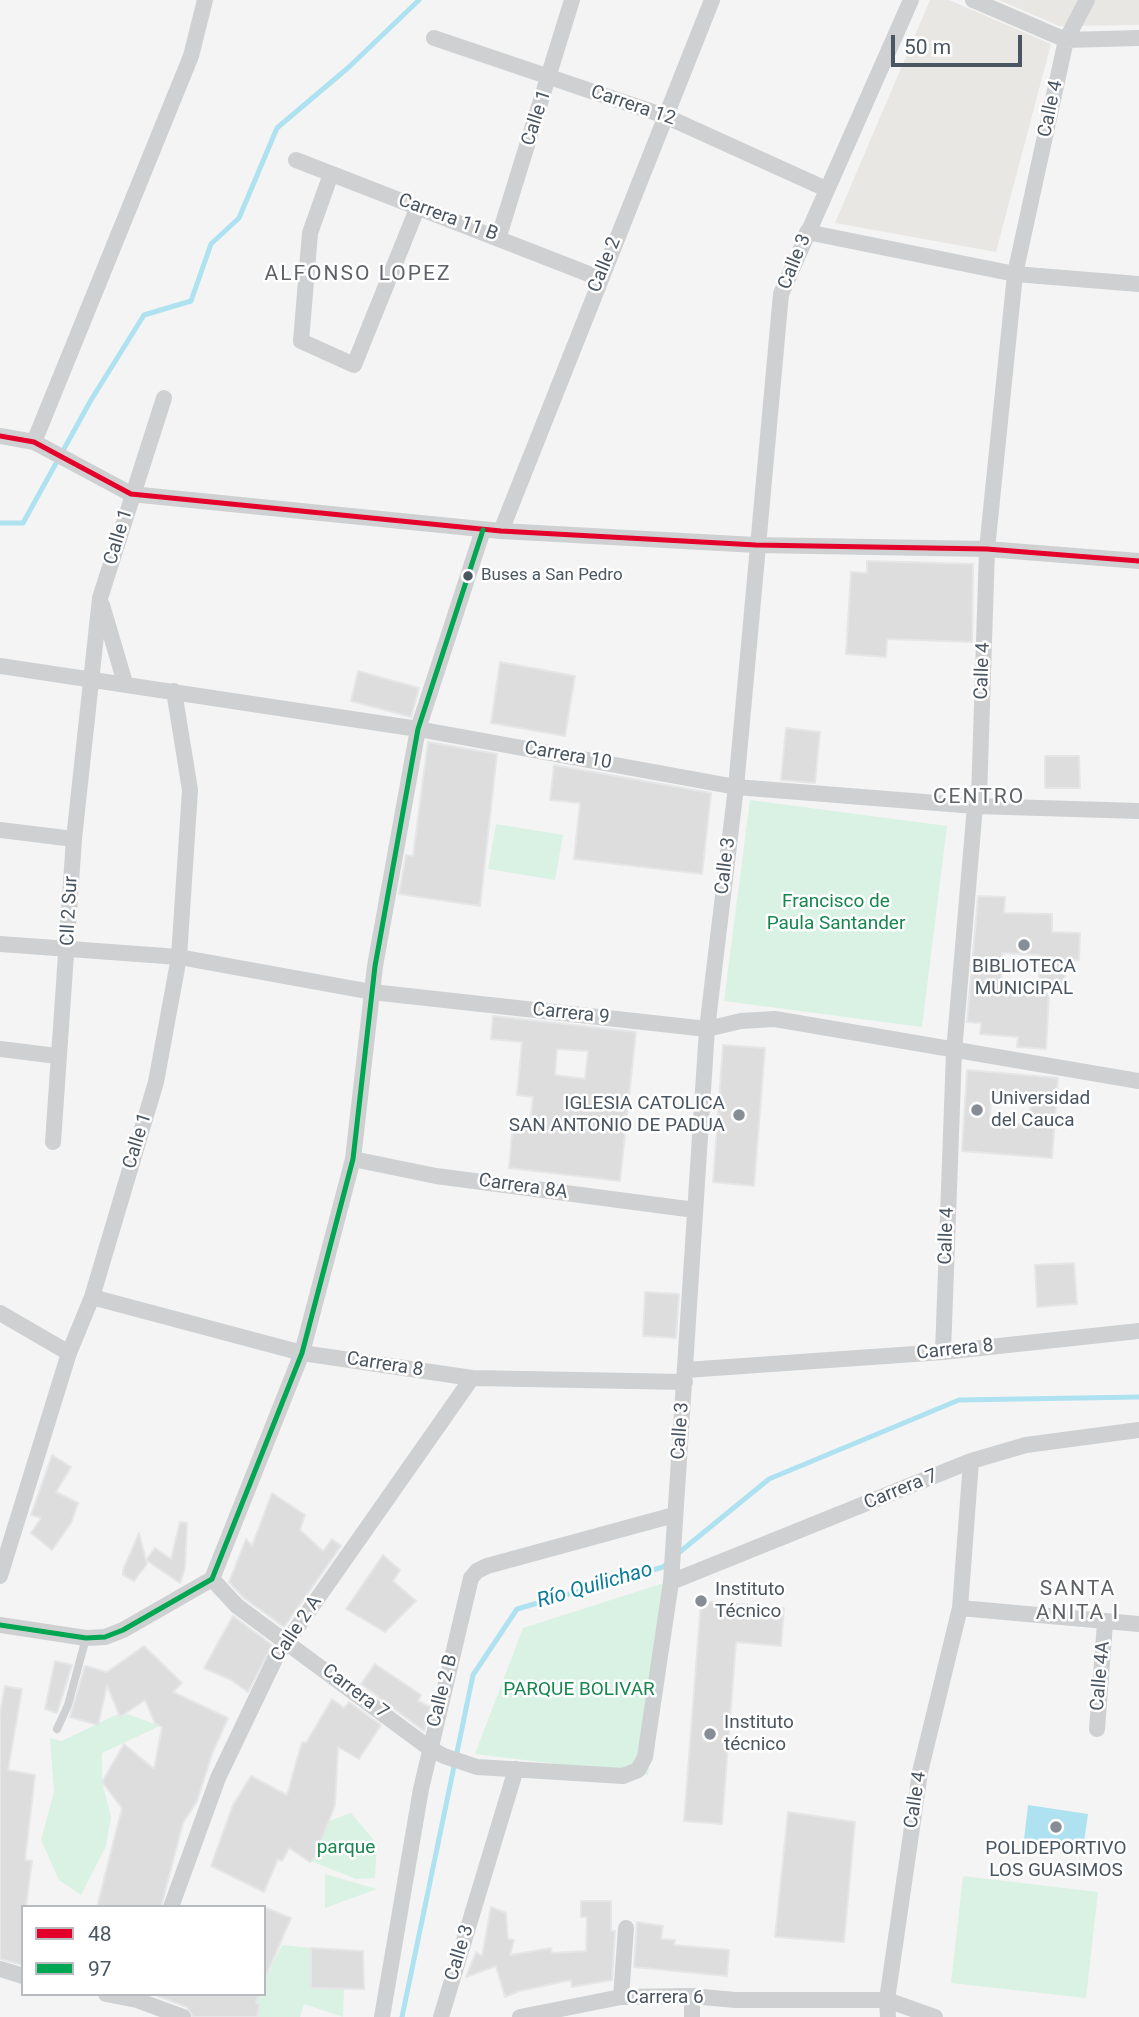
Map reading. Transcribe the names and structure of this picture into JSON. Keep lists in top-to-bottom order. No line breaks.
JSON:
{"streets":{"street":["Carrera 12","Calle 4","Calle 1","Carrera 11 B","Calle 3","Calle 2","Carrera 10","Cll 2 Sur","Carrera 9","Carrera 8A","Carrera 8","Carrera 7","Calle 2 A","Calle 4A","Calle 2 B","Carrera 6"]},"crossings":[["Carrera 12","Calle 1"],["Carrera 12","Calle 3"],["Carrera 12","Calle 2"],["Calle 4","Carrera 10"],["Calle 4","Carrera 9"],["Calle 4","Carrera 8"],["Calle 4","Carrera 7"],["Calle 4","Carrera 6"],["Calle 1","Carrera 11 B"],["Calle 1","Carrera 10"],["Calle 1","Cll 2 Sur"],["Calle 1","Carrera 9"],["Calle 1","Carrera 8"],["Carrera 11 B","Calle 2"],["Calle 3","Carrera 10"],["Calle 3","Carrera 9"],["Calle 3","Carrera 8A"],["Calle 3","Carrera 8"],["Calle 3","Carrera 7"],["Calle 3","Calle 2 B"],["Carrera 10","Cll 2 Sur"],["Cll 2 Sur","Carrera 9"],["Carrera 8","Calle 2 A"],["Carrera 7","Calle 2 A"],["Carrera 7","Calle 2 B"]],"districts":["ALFONSO LOPEZ","CENTRO","SANTA ANITA I"],"water":["Río Quilichao"],"parks":["Francisco de Paula Santander","PARQUE BOLIVAR","parque"],"places":["Buses a San Pedro","BIBLIOTECA MUNICIPAL","Universidad del Cauca","IGLESIA CATOLICA SAN ANTONIO DE PADUA","Instituto Técnico","Instituto técnico","POLIDEPORTIVO LOS GUASIMOS"],"lines":["transit line 48","transit line 97"],"legend":["48","97"],"scale_bar":"50 m"}
